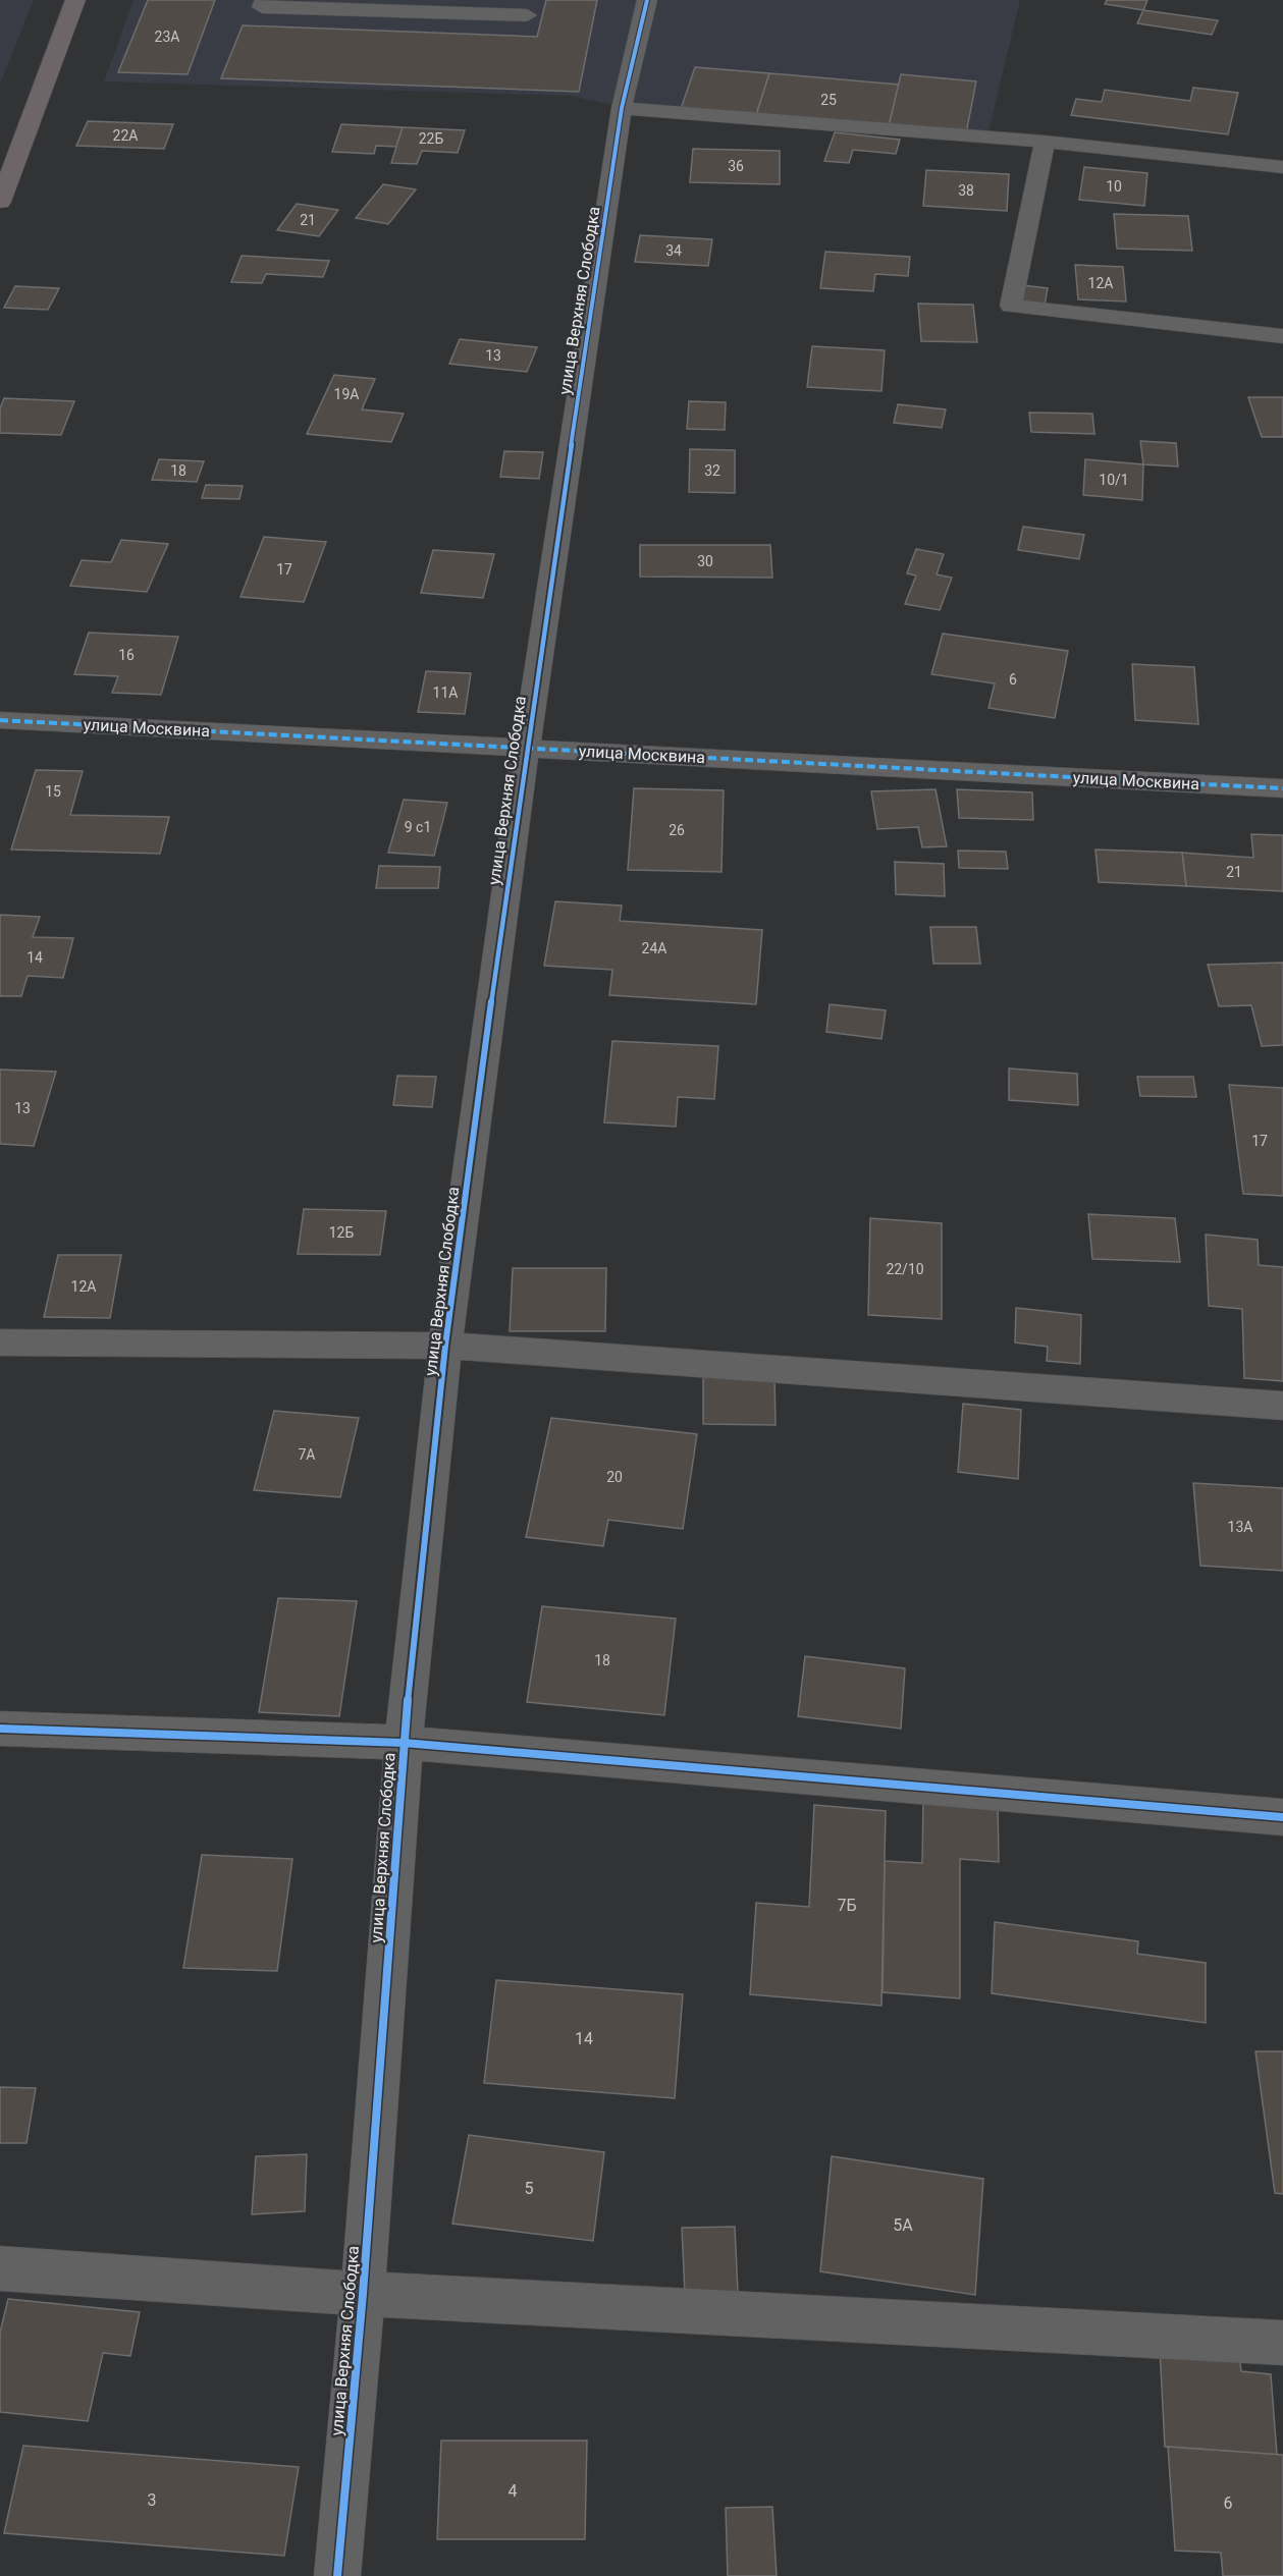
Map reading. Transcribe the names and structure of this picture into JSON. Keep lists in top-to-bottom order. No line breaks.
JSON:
{"streets":{"street":["улица Верхняя Слободка","улица Москвина"]},"crossings":[["улица Верхняя Слободка","улица Москвина"]],"house_numbers":["23А","25","22А","22Б","36","10","38","21","34","12А","13","19А","18","32","10/1","30","17","16","6","11А","15","9 с1","26","21","24А","14","13","17","12Б","22/10","12А","7А","20","13А","18","7Б","14","5","5А","4","3","6"]}
